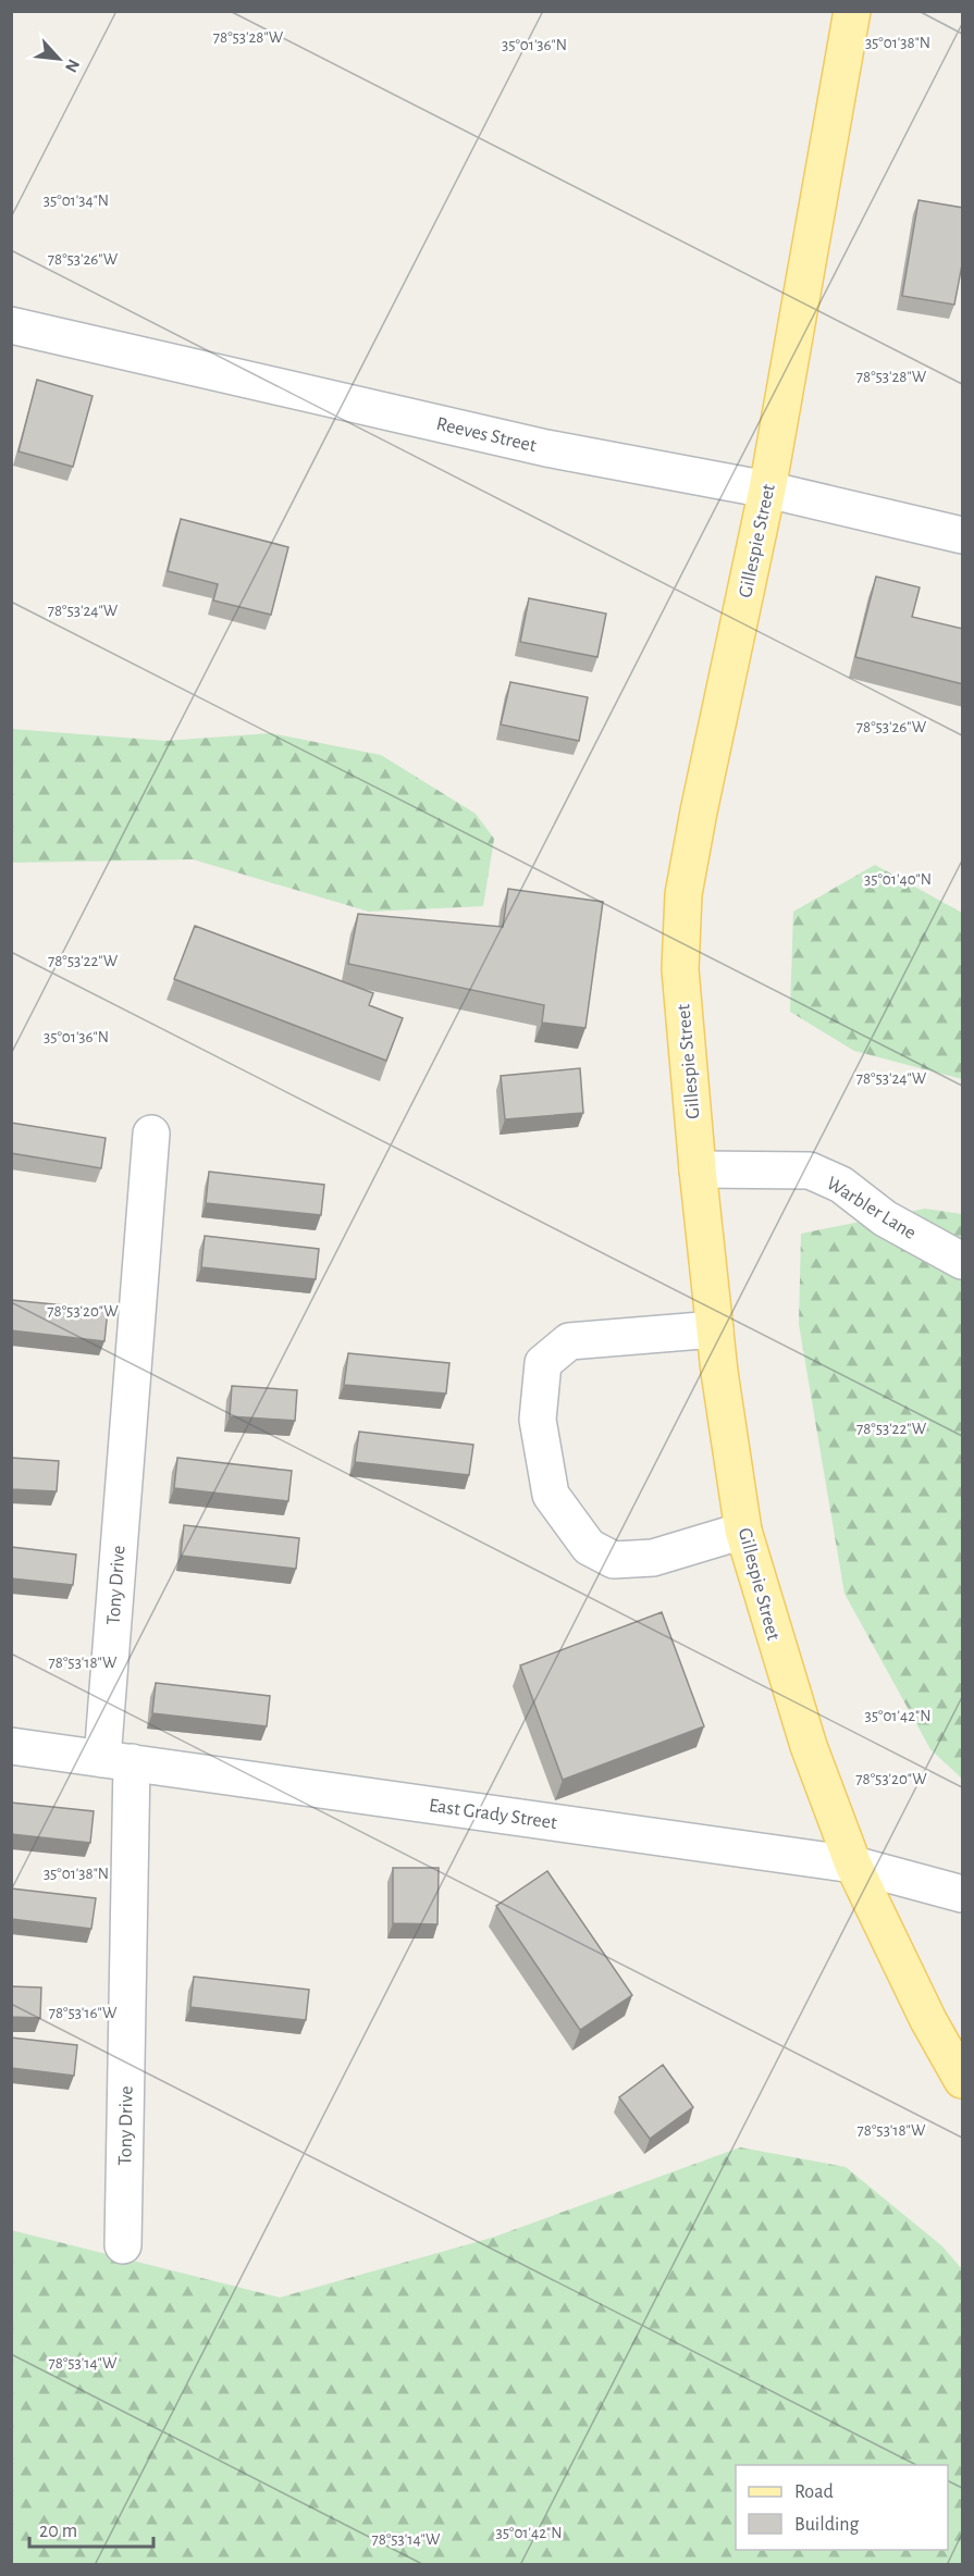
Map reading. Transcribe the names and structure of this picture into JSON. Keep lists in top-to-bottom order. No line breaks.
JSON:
{"streets":{"main road":["Gillespie Street"],"street":["Reeves Street","Warbler Lane","Tony Drive","East Grady Street"]},"crossings":[["Reeves Street","Gillespie Street"],["Gillespie Street","Warbler Lane"],["Gillespie Street","East Grady Street"],["Tony Drive","East Grady Street"]],"legend":["Road","Building"],"scale_bar":"20 m","north":"bottom right","coordinates":["78°53'28\"W","35°01'38\"N","35°01'36\"N","35°01'34\"N","78°53'26\"W","78°53'24\"W","35°01'40\"N","78°53'22\"W","78°53'20\"W","78°53'18\"W","35°01'42\"N","78°53'16\"W","78°53'14\"W"]}
